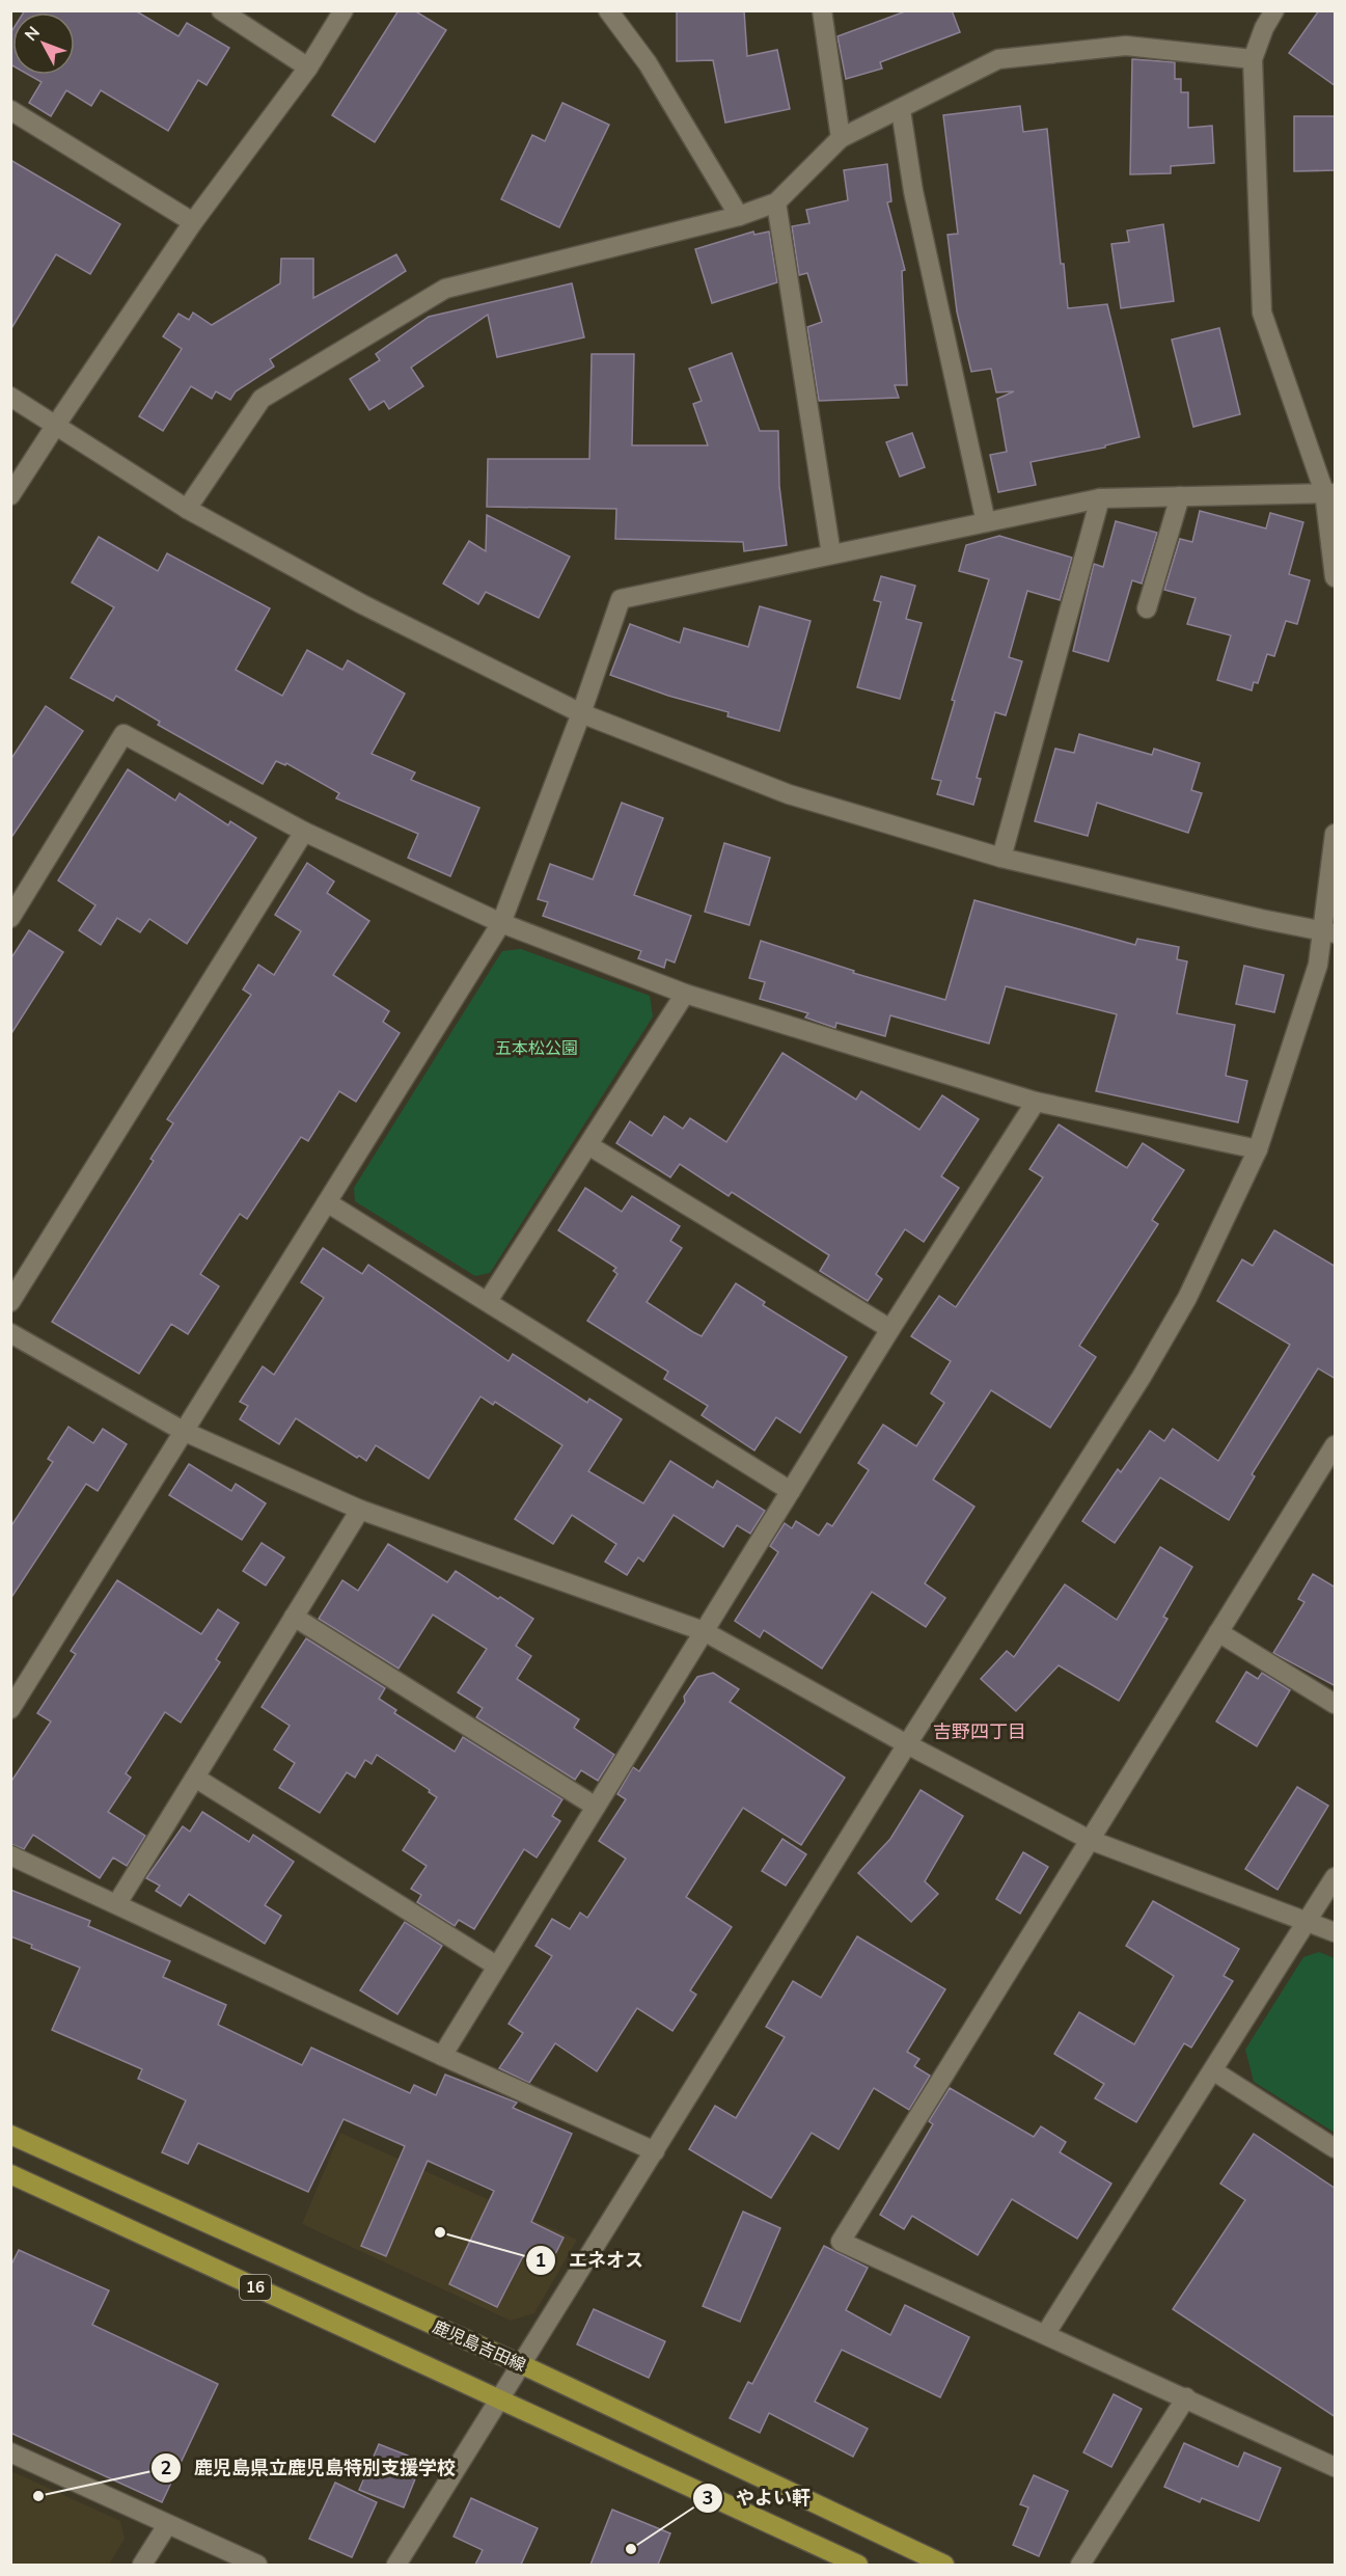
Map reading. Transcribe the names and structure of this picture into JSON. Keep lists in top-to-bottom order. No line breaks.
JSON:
{"streets":{"main road":["16","鹿児島吉田線"]},"districts":["吉野四丁目"],"parks":["五本松公園"],"places":["エネオス","鹿児島県立鹿児島特別支援学校","やよい軒"],"north":"top left"}
